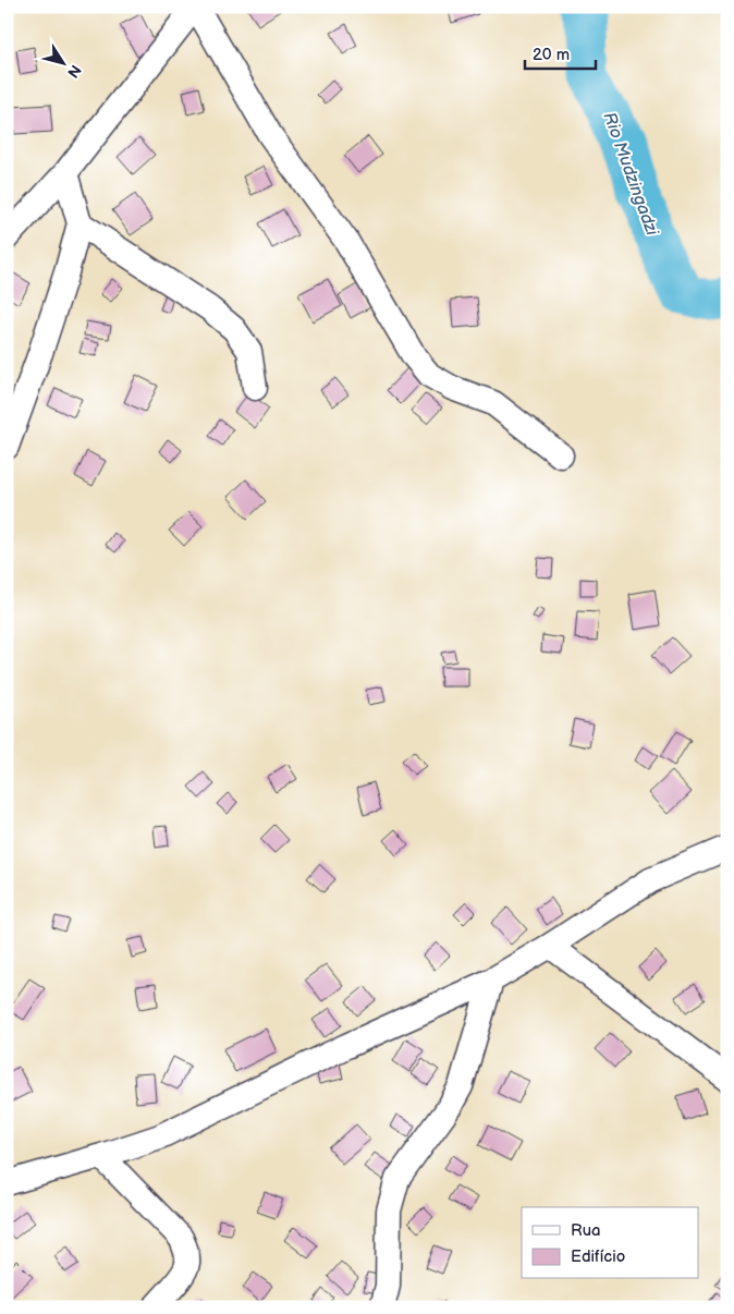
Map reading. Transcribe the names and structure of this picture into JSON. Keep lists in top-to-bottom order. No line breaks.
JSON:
{"water":["Rio Mudzingadzi"],"legend":["Rua","Edifício"],"scale_bar":"20 m","north":"bottom right"}
